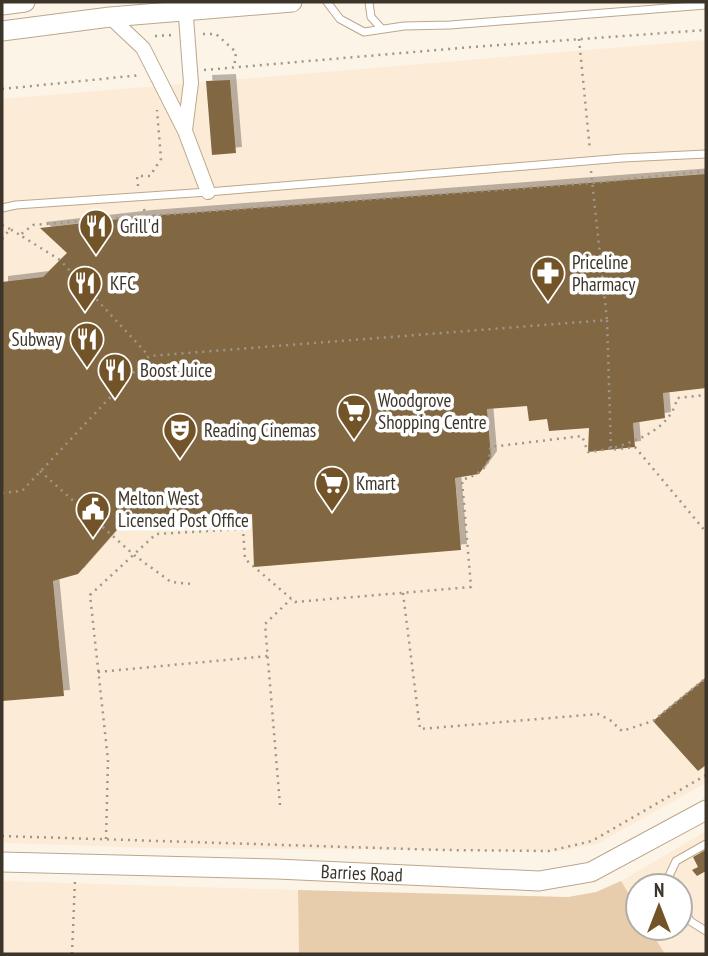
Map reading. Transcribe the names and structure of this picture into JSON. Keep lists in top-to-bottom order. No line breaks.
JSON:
{"streets":{"street":["Barries Road"]},"places":{"restaurant":["Grill'd","KFC","Subway","Boost Juice"],"pharmacy":["Priceline Pharmacy"],"supermarket":["Woodgrove Shopping Centre","Kmart"],"theatre":["Reading Cinemas"],"public building":["Melton West Licensed Post Office"]},"north":"top"}
